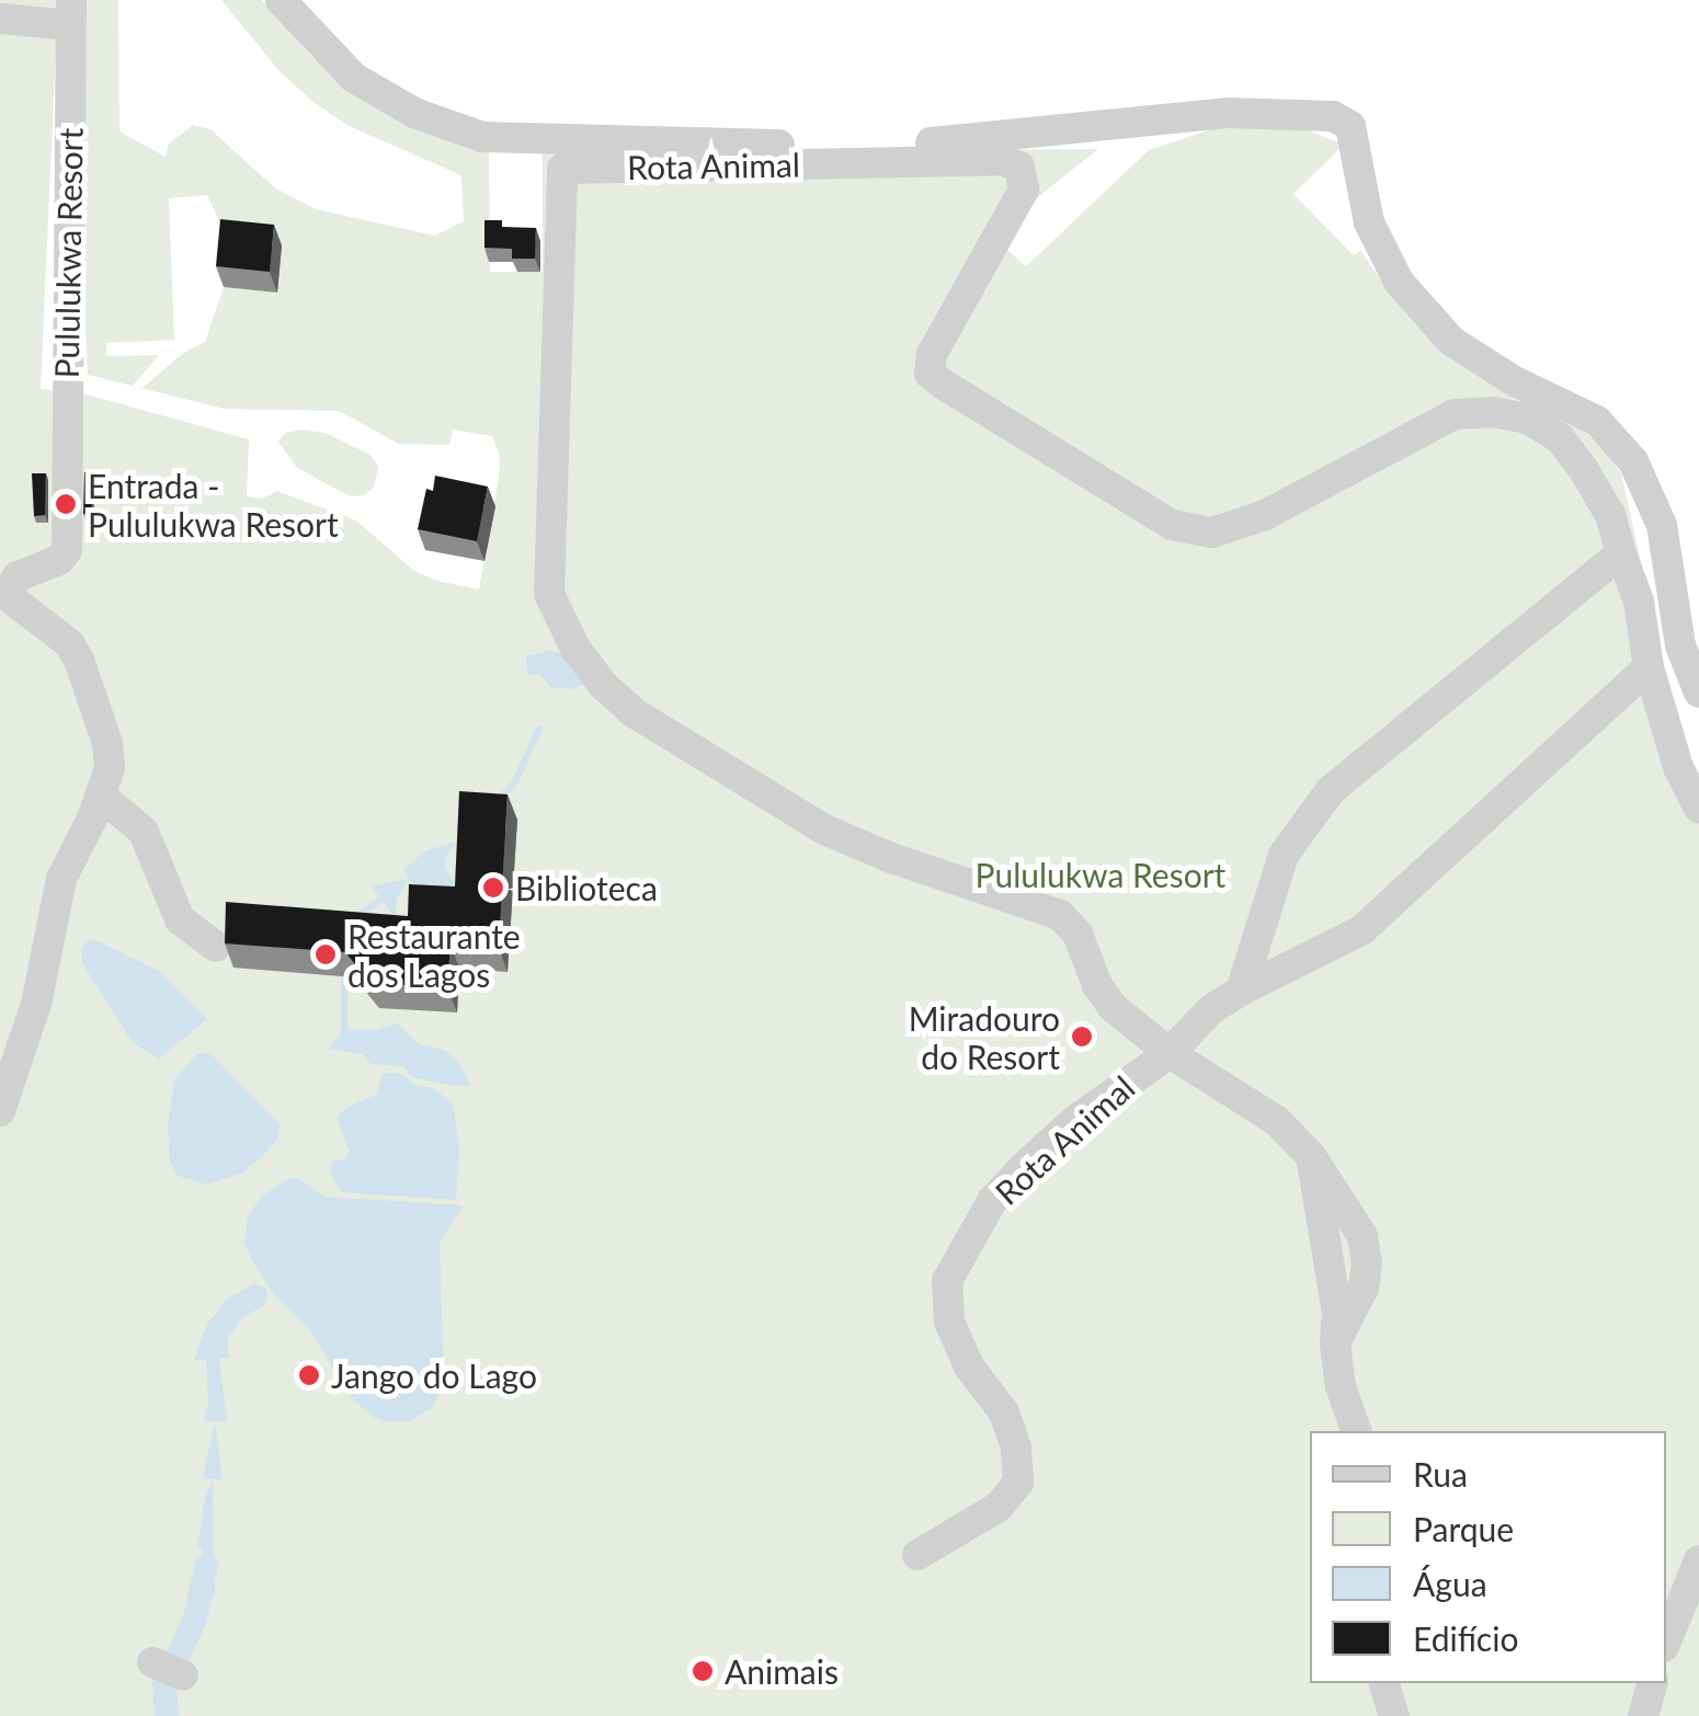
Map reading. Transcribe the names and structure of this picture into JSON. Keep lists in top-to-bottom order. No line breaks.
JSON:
{"streets":{"street":["Rota Animal","Pululukwa Resort"]},"parks":["Pululukwa Resort"],"places":["Entrada - Pululukwa Resort","Biblioteca","Restaurante dos Lagos","Miradouro do Resort","Jango do Lago","Animais"],"legend":["Rua","Parque","Água","Edifício"]}
